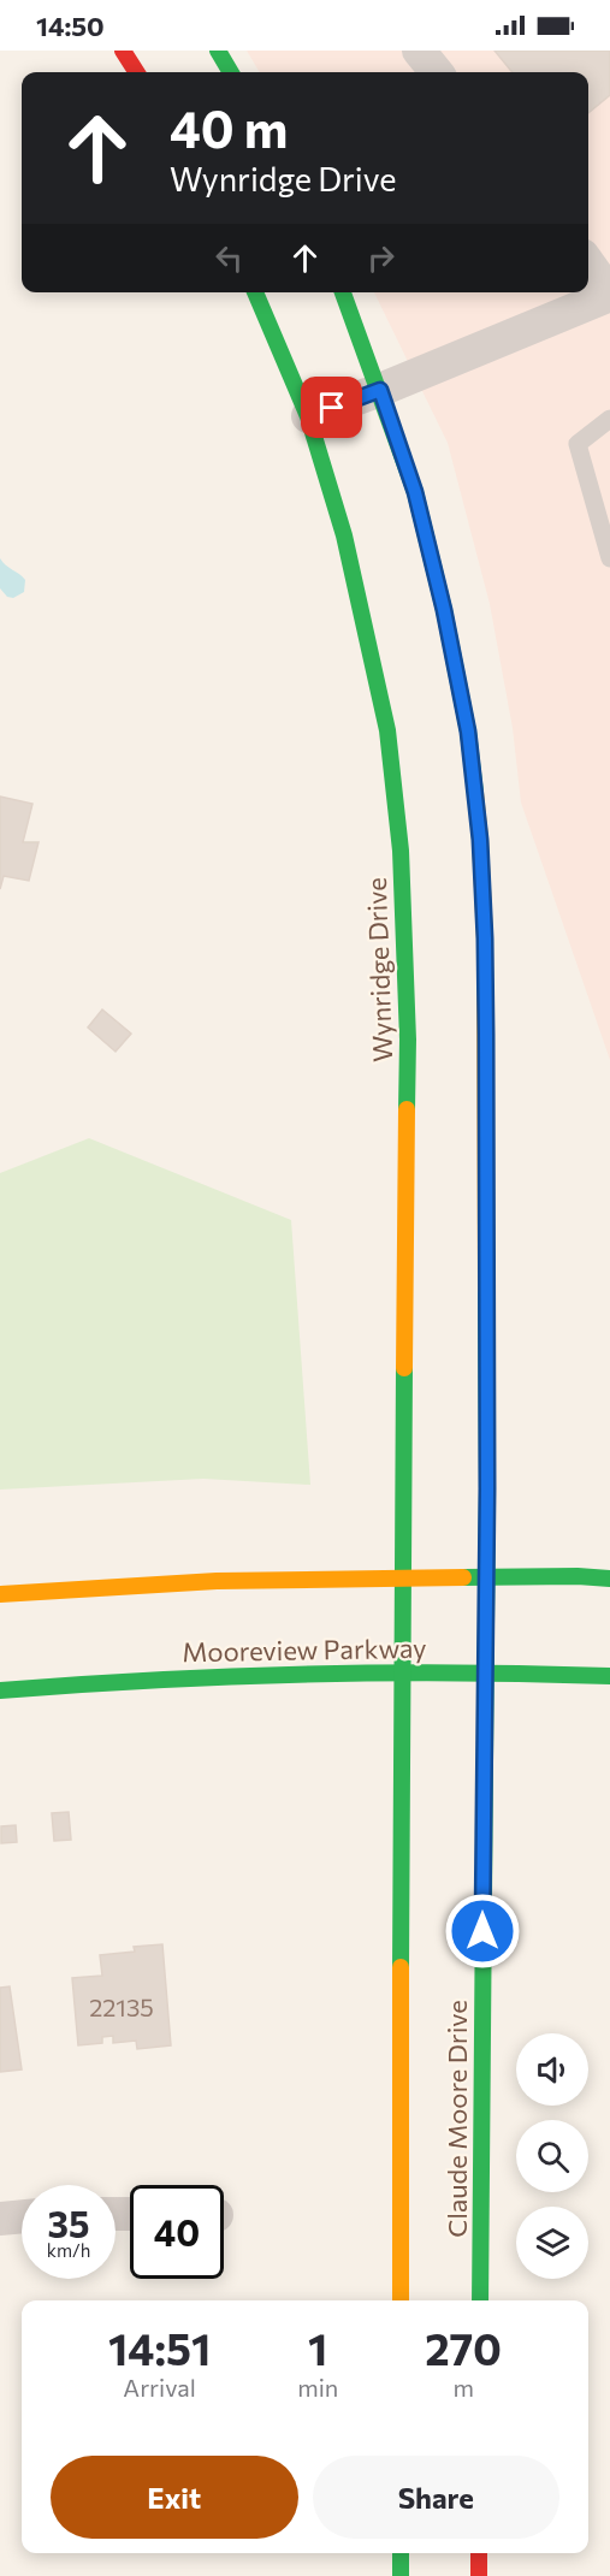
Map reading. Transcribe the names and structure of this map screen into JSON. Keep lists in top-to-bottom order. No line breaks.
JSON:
{"streets":{"street":["Wynridge Drive","Mooreview Parkway","Claude Moore Drive"]},"crossings":[["Wynridge Drive","Mooreview Parkway"],["Wynridge Drive","Claude Moore Drive"],["Mooreview Parkway","Claude Moore Drive"]],"house_numbers":["22135"],"page":{"status":"14:50","turn":["40 m","Wynridge Drive"],"speed":"35 km/h","limit":"40","eta":["14:51","Arrival","1","min","270","m"],"buttons":["Exit","Share"]}}
